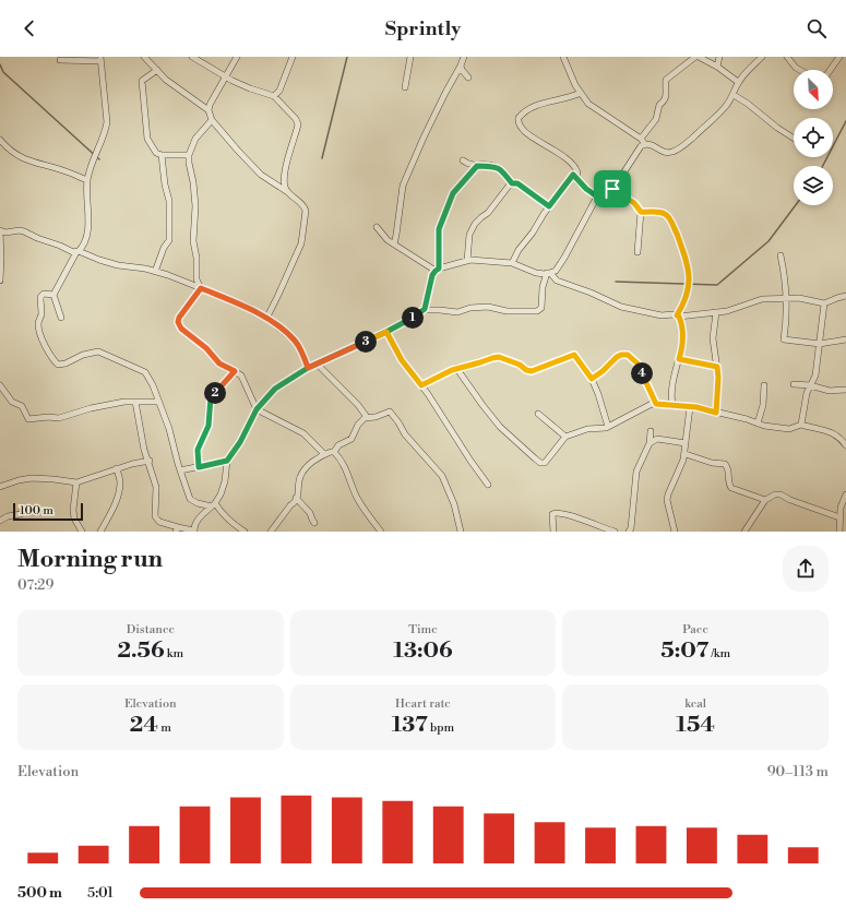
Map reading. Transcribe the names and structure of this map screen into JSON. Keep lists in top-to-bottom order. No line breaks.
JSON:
{"scale_bar":"100 m","north":"bottom right","page":{"header":"Sprintly","pins":["1","3","4","2"],"scale":"100 m","heading":["Morning run","07:29"],"stats":[["Distance","2.56 km"],["Time","13:06"],["Pace","5:07 /km"],["Elevation","24 m"],["Heart rate","137 bpm"],["kcal","154"]],"chart":["Elevation","90–113 m"],"list":[{"name":"500 m","note":"5:01"}]}}
